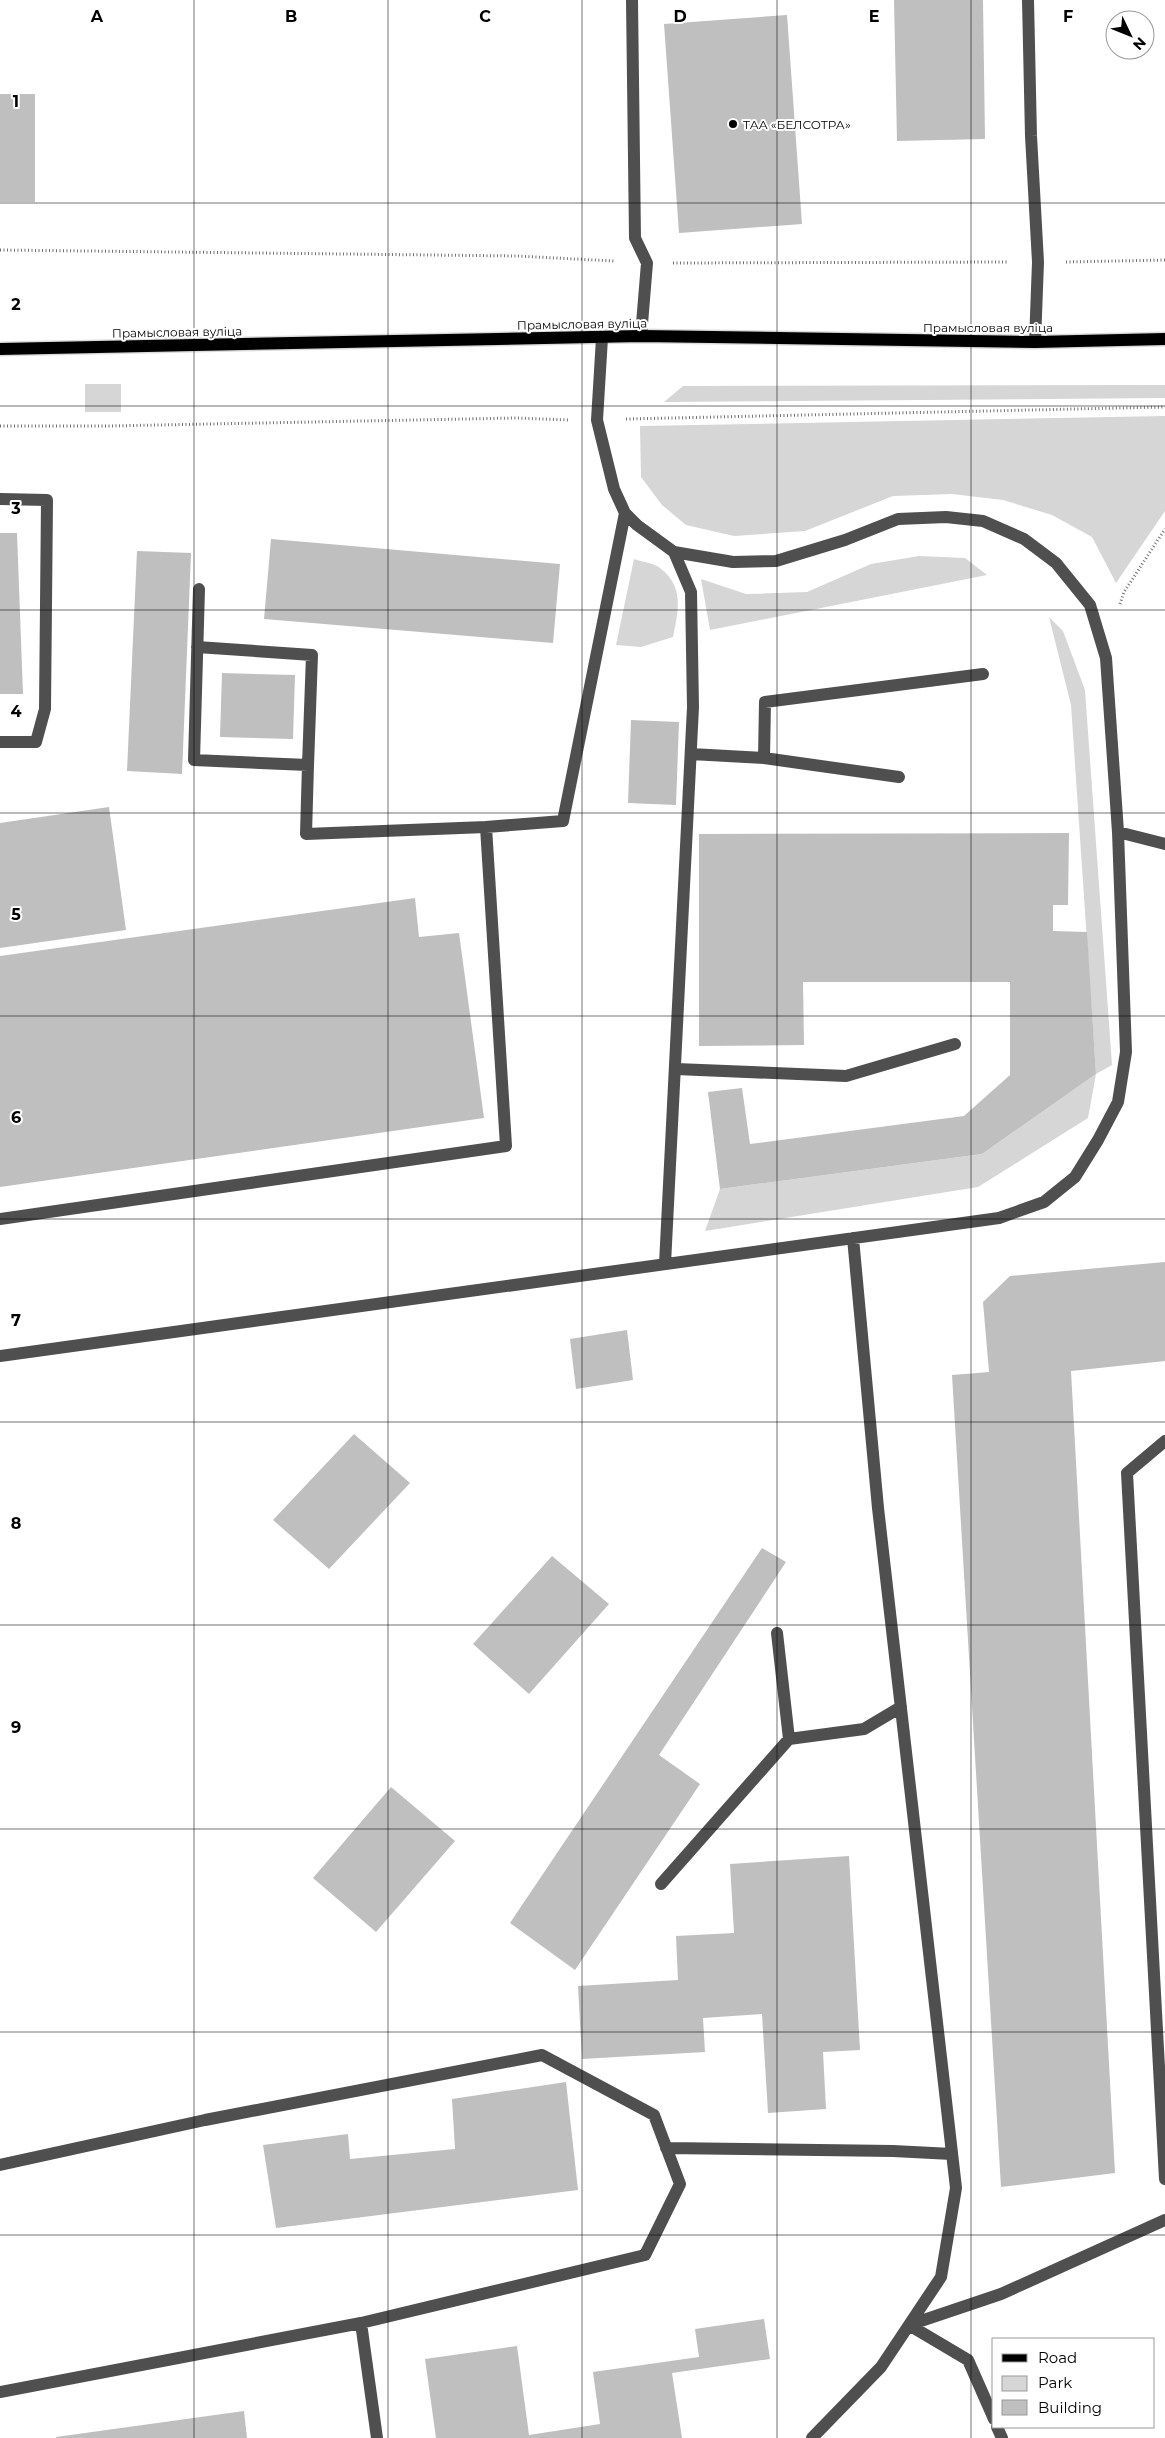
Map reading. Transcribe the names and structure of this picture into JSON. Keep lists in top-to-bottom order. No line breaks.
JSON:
{"streets":{"main road":["Прамысловая вуліца"]},"places":["ТАА «БЕЛСОТРА»"],"legend":["Road","Park","Building"],"north":"bottom right","grid":{"columns":["A","B","C","D","E","F"],"rows":["1","2","3","4","5","6","7","8","9"]}}
